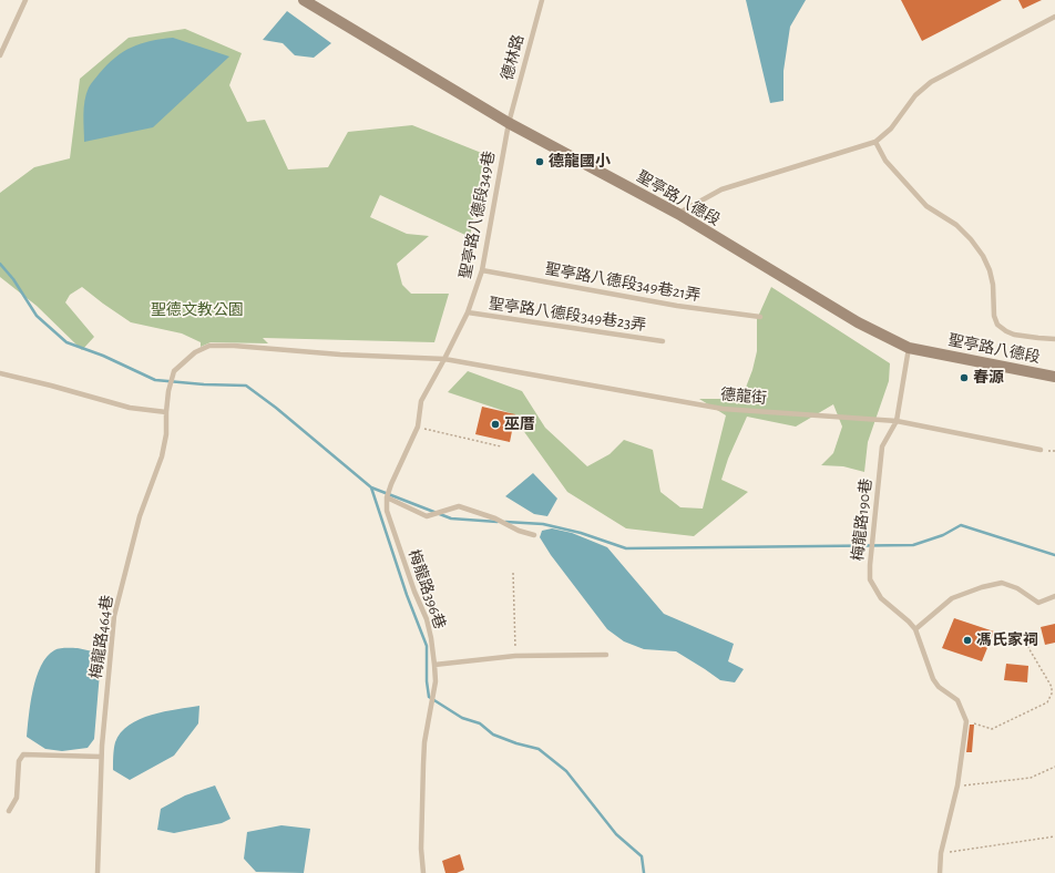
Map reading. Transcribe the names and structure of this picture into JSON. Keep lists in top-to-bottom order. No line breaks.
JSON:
{"streets":{"street":["聖亭路八德段"],"lane":["德林路","聖亭路八德段349巷","聖亭路八德段349巷21弄","聖亭路八德段349巷23弄","德龍街","梅龍路190巷","梅龍路396巷","梅龍路464巷"]},"crossings":[["德林路","聖亭路八德段"],["德林路","聖亭路八德段349巷"],["聖亭路八德段","聖亭路八德段349巷"],["聖亭路八德段","梅龍路190巷"],["聖亭路八德段349巷","聖亭路八德段349巷21弄"],["聖亭路八德段349巷","聖亭路八德段349巷23弄"],["聖亭路八德段349巷","德龍街"],["聖亭路八德段349巷","梅龍路396巷"],["德龍街","梅龍路190巷"],["德龍街","梅龍路396巷"],["德龍街","梅龍路464巷"]],"parks":["聖德文教公園"],"places":["德龍國小","春源","巫厝","馮氏家祠"]}
